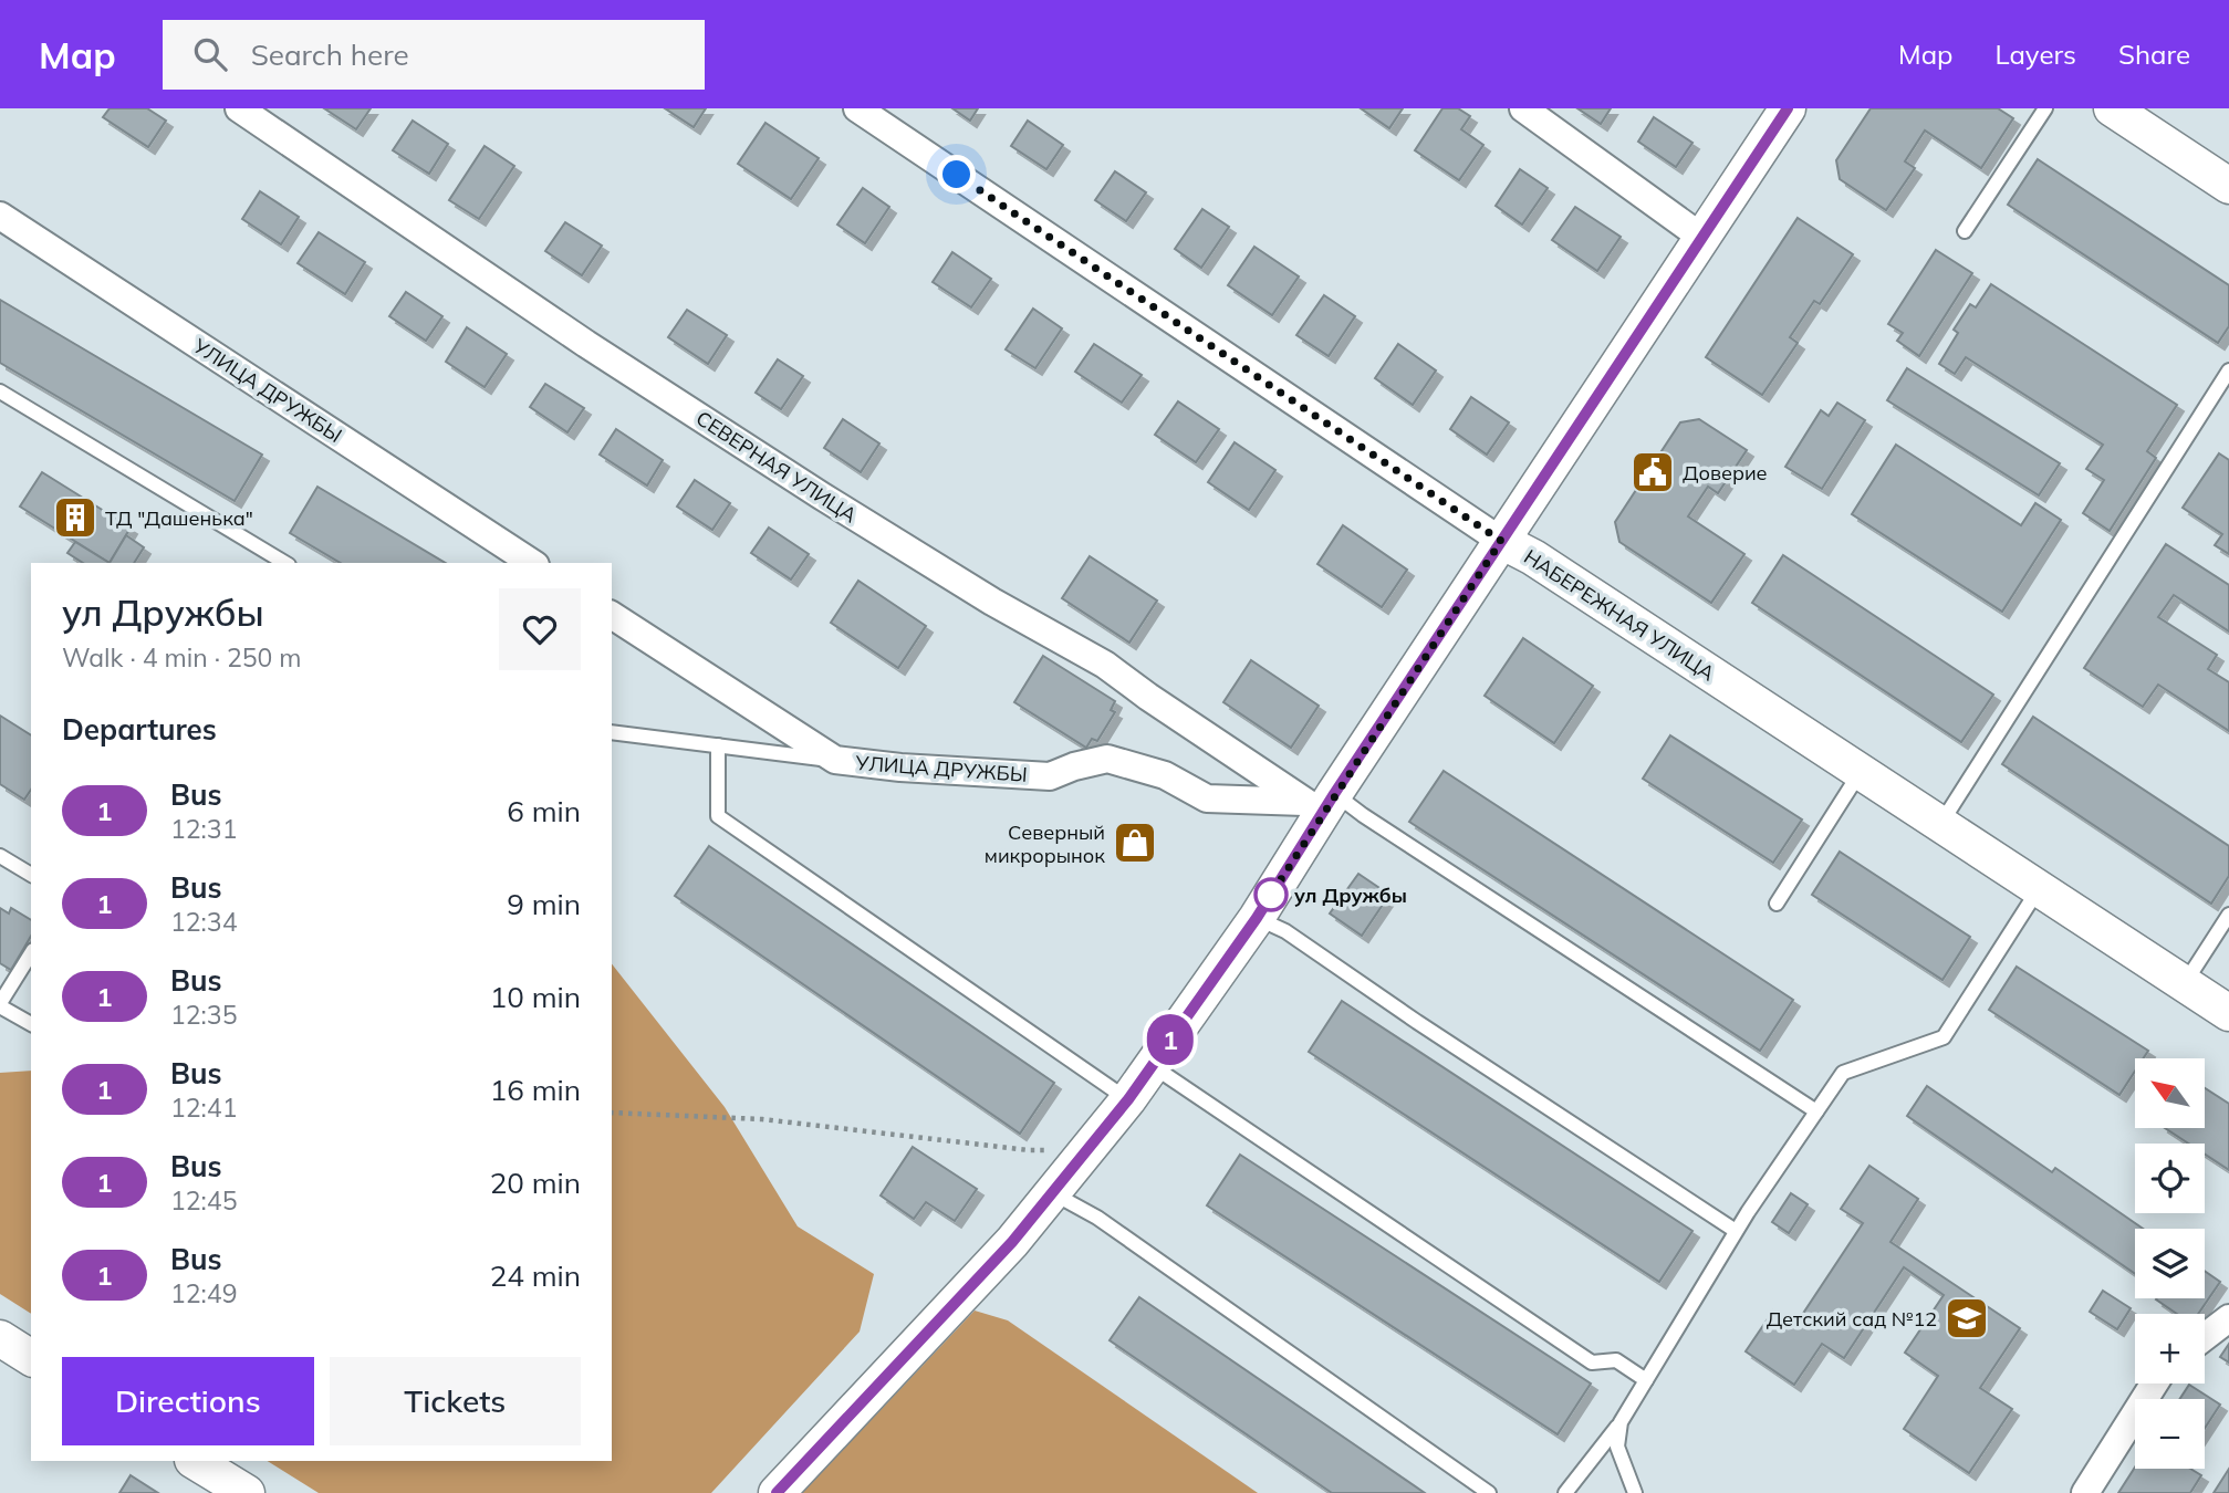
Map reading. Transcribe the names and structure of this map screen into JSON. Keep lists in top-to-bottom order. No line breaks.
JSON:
{"streets":{"street":["УЛИЦА ДРУЖБЫ","СЕВЕРНАЯ УЛИЦА","НАБЕРЕЖНАЯ УЛИЦА"]},"crossings":[["УЛИЦА ДРУЖБЫ","СЕВЕРНАЯ УЛИЦА"]],"places":{"public building":["Доверие"],"building":["ТД \"Дашенька\""],"shop":["Северный микрорынок"],"other":["ул Дружбы"],"school or university":["Детский сад №12"]},"lines":["bus line 1"],"north":"top left","page":{"header":"Map","search":"Search here","nav":["Map","Layers","Share"],"on_map":"1","heading":[["ул Дружбы","Walk · 4 min · 250 m"],"Departures"],"list":[{"mark":"1","name":"Bus","note":"12:31","value":"6 min"},{"mark":"1","name":"Bus","note":"12:34","value":"9 min"},{"mark":"1","name":"Bus","note":"12:35","value":"10 min"},{"mark":"1","name":"Bus","note":"12:41","value":"16 min"},{"mark":"1","name":"Bus","note":"12:45","value":"20 min"},{"mark":"1","name":"Bus","note":"12:49","value":"24 min"}],"map_buttons":["+","−"],"buttons":["Directions","Tickets"]}}
